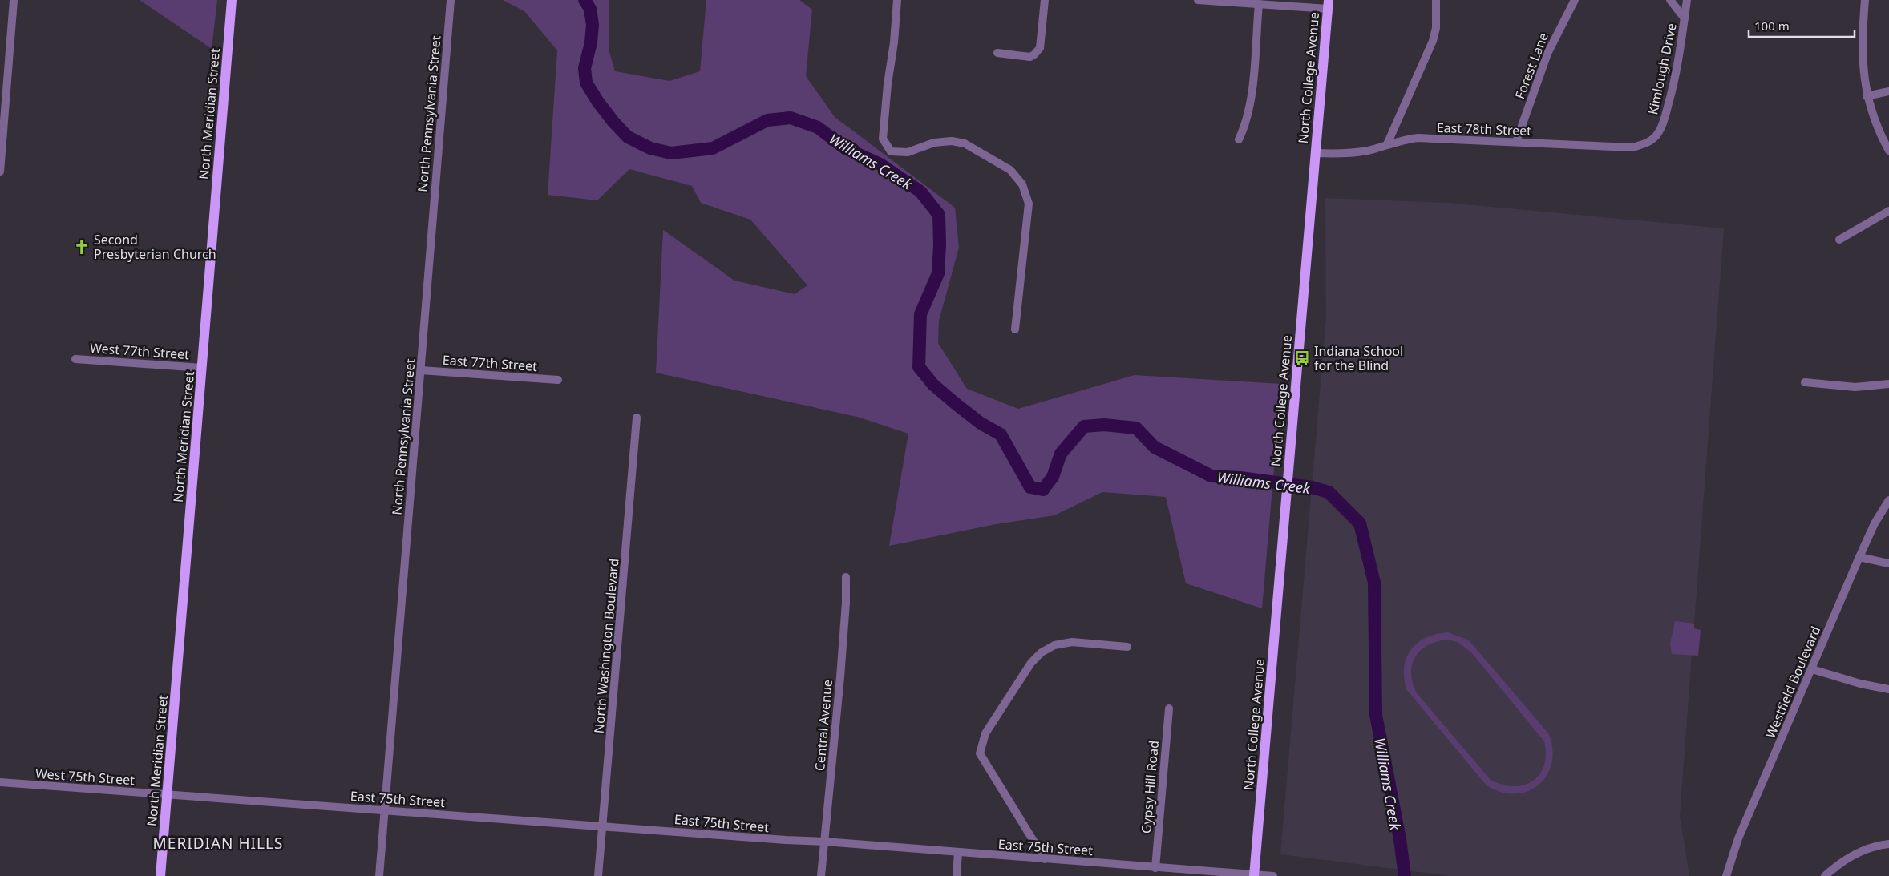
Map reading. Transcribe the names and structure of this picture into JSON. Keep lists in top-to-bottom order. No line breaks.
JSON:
{"streets":{"main road":["North College Avenue","North Meridian Street"],"street":["Forest Lane","Kimlough Drive","North Pennsylvania Street","East 78th Street","West 77th Street","East 77th Street","North Washington Boulevard","Westfield Boulevard","Central Avenue","West 75th Street","Gypsy Hill Road","East 75th Street"]},"crossings":[["Forest Lane","East 78th Street"],["Kimlough Drive","East 78th Street"],["North College Avenue","East 78th Street"],["North College Avenue","East 75th Street"],["North Meridian Street","West 77th Street"],["North Meridian Street","West 75th Street"],["North Meridian Street","East 75th Street"],["North Pennsylvania Street","East 77th Street"],["North Pennsylvania Street","East 75th Street"],["North Washington Boulevard","East 75th Street"],["Central Avenue","East 75th Street"],["West 75th Street","East 75th Street"],["Gypsy Hill Road","East 75th Street"]],"districts":["MERIDIAN HILLS"],"water":["Williams Creek"],"places":{"church":["Second Presbyterian Church"],"bus stop":["Indiana School for the Blind"]},"scale_bar":"100 m"}
